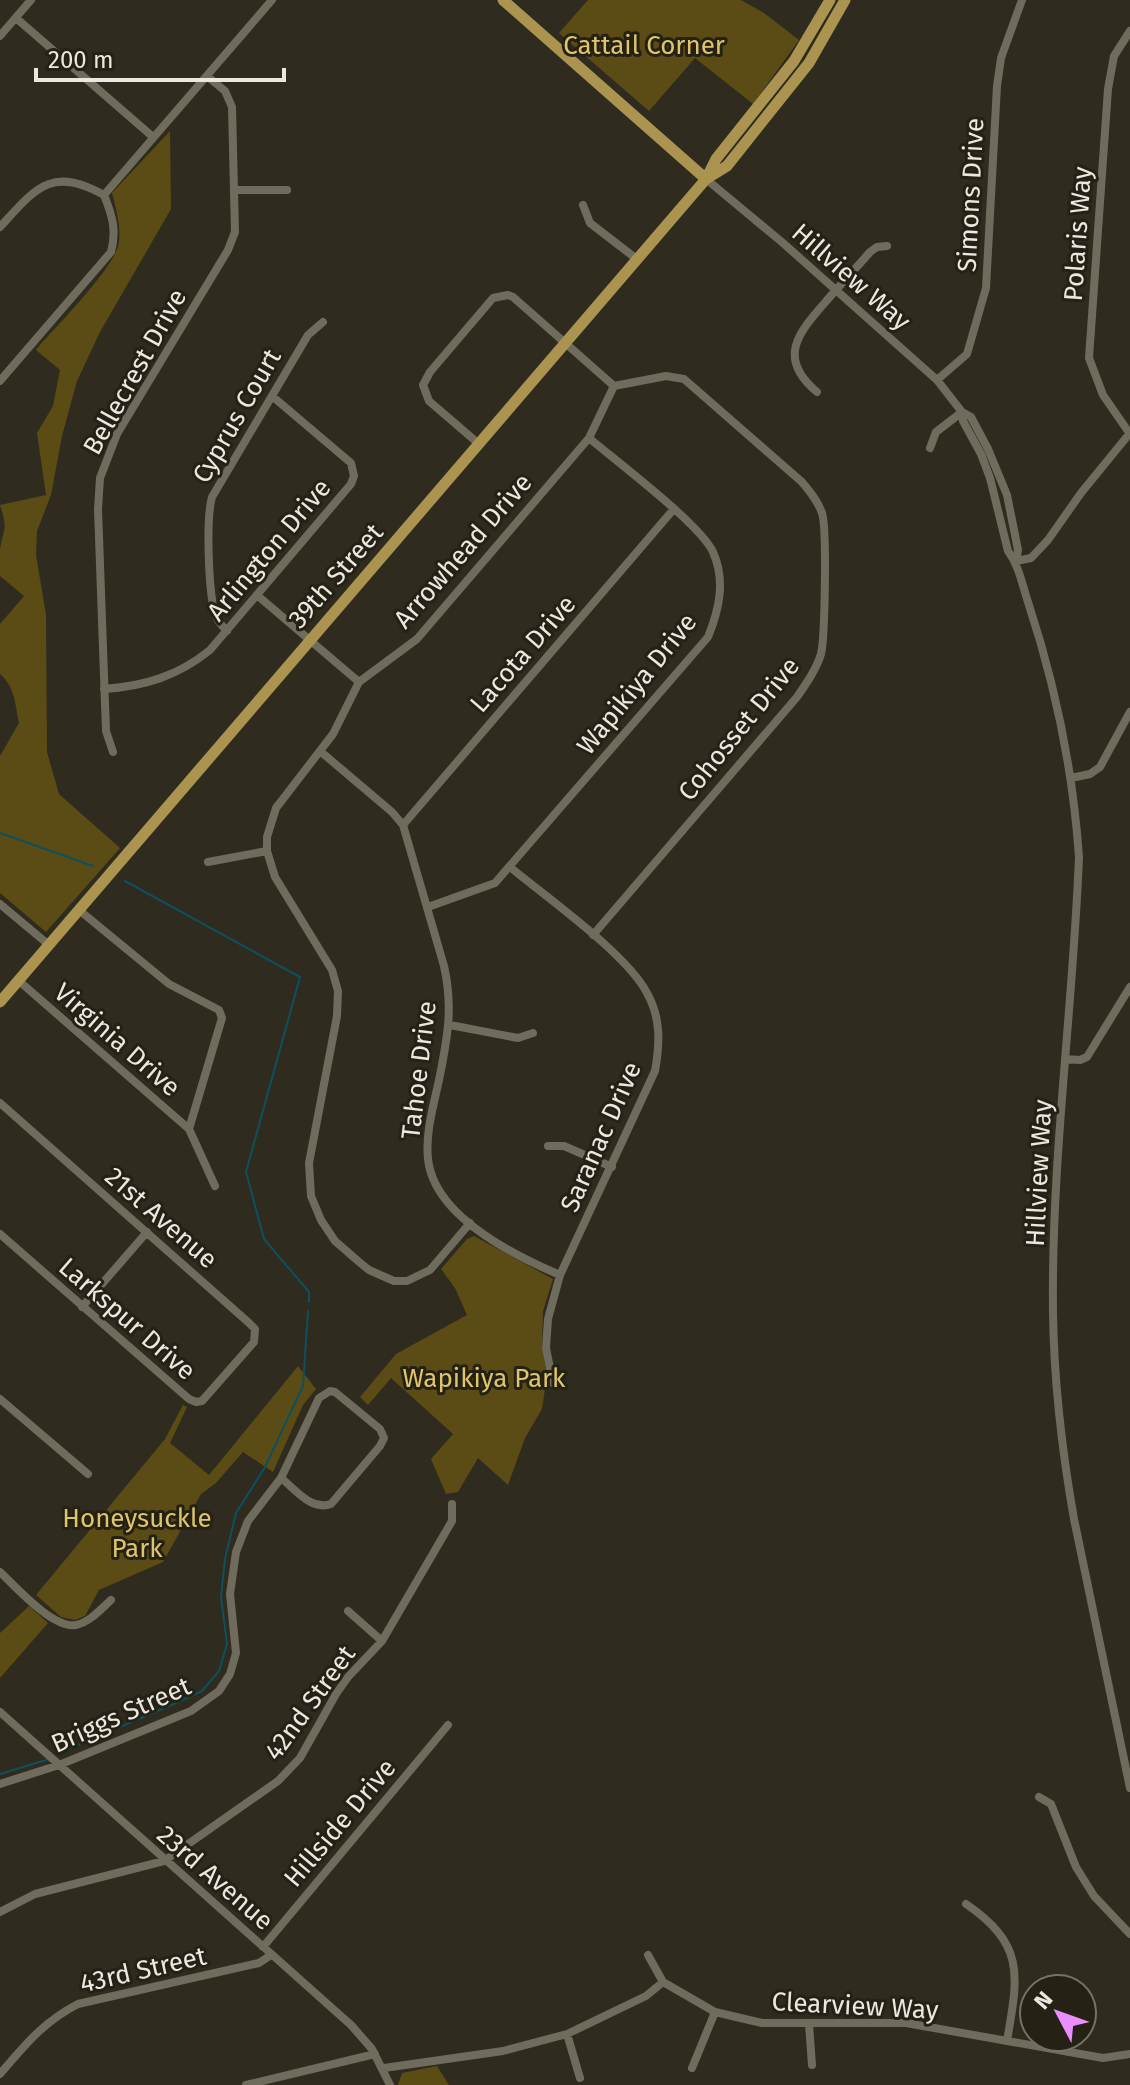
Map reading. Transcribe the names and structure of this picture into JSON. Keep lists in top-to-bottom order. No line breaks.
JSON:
{"streets":{"main road":["39th Street"],"street":["Simons Drive","Polaris Way","Hillview Way","Bellecrest Drive","Cyprus Court","Arlington Drive","Arrowhead Drive","Lacota Drive","Wapikiya Drive","Cohosset Drive","Virginia Drive","Tahoe Drive","Saranac Drive","21st Avenue","Larkspur Drive","42nd Street","Briggs Street","Hillside Drive","23rd Avenue","43rd Street","Clearview Way"]},"crossings":[["Simons Drive","Hillview Way"],["Hillview Way","39th Street"],["Bellecrest Drive","Arlington Drive"],["Cyprus Court","Arlington Drive"],["Arrowhead Drive","Wapikiya Drive"],["Arrowhead Drive","Tahoe Drive"],["39th Street","Virginia Drive"],["Lacota Drive","Wapikiya Drive"],["Lacota Drive","Tahoe Drive"],["Wapikiya Drive","Tahoe Drive"],["Wapikiya Drive","Saranac Drive"],["Cohosset Drive","Saranac Drive"],["Tahoe Drive","Saranac Drive"],["21st Avenue","Larkspur Drive"],["42nd Street","23rd Avenue"],["Briggs Street","23rd Avenue"],["Hillside Drive","23rd Avenue"],["23rd Avenue","43rd Street"]],"parks":["Cattail Corner","Wapikiya Park","Honeysuckle Park"],"scale_bar":"200 m","north":"top left"}
